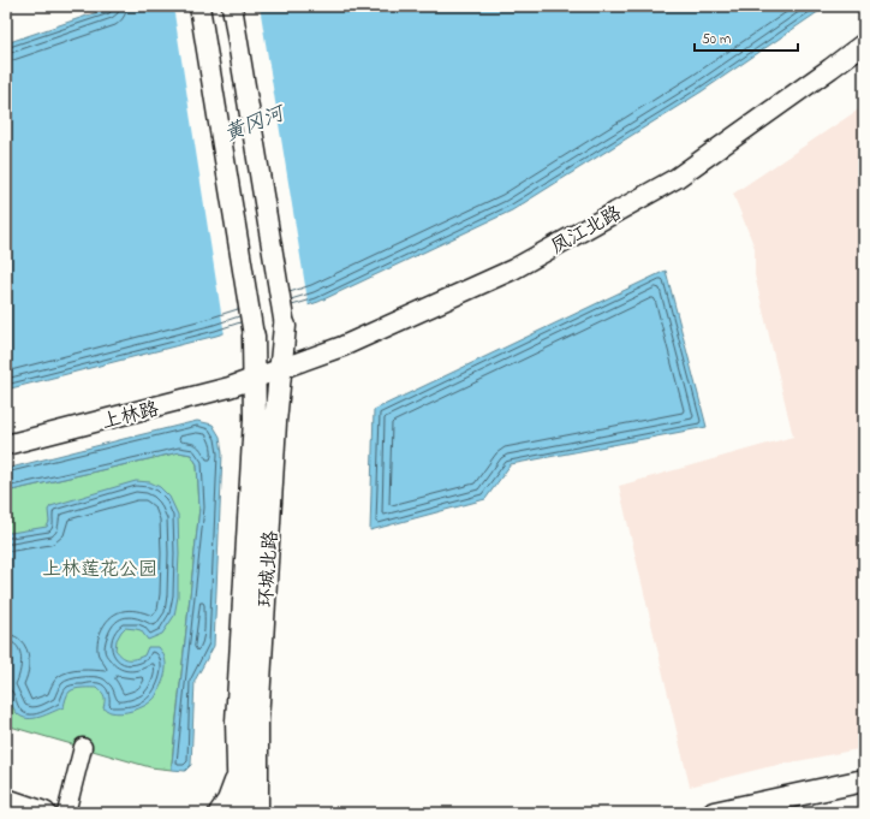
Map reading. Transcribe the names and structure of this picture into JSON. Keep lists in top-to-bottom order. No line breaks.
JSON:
{"streets":{"main road":["凤江北路","上林路","环城北路"]},"crossings":[["凤江北路","上林路"],["凤江北路","环城北路"],["上林路","环城北路"]],"water":["黄冈河"],"parks":["上林莲花公园"],"scale_bar":"50 m"}
